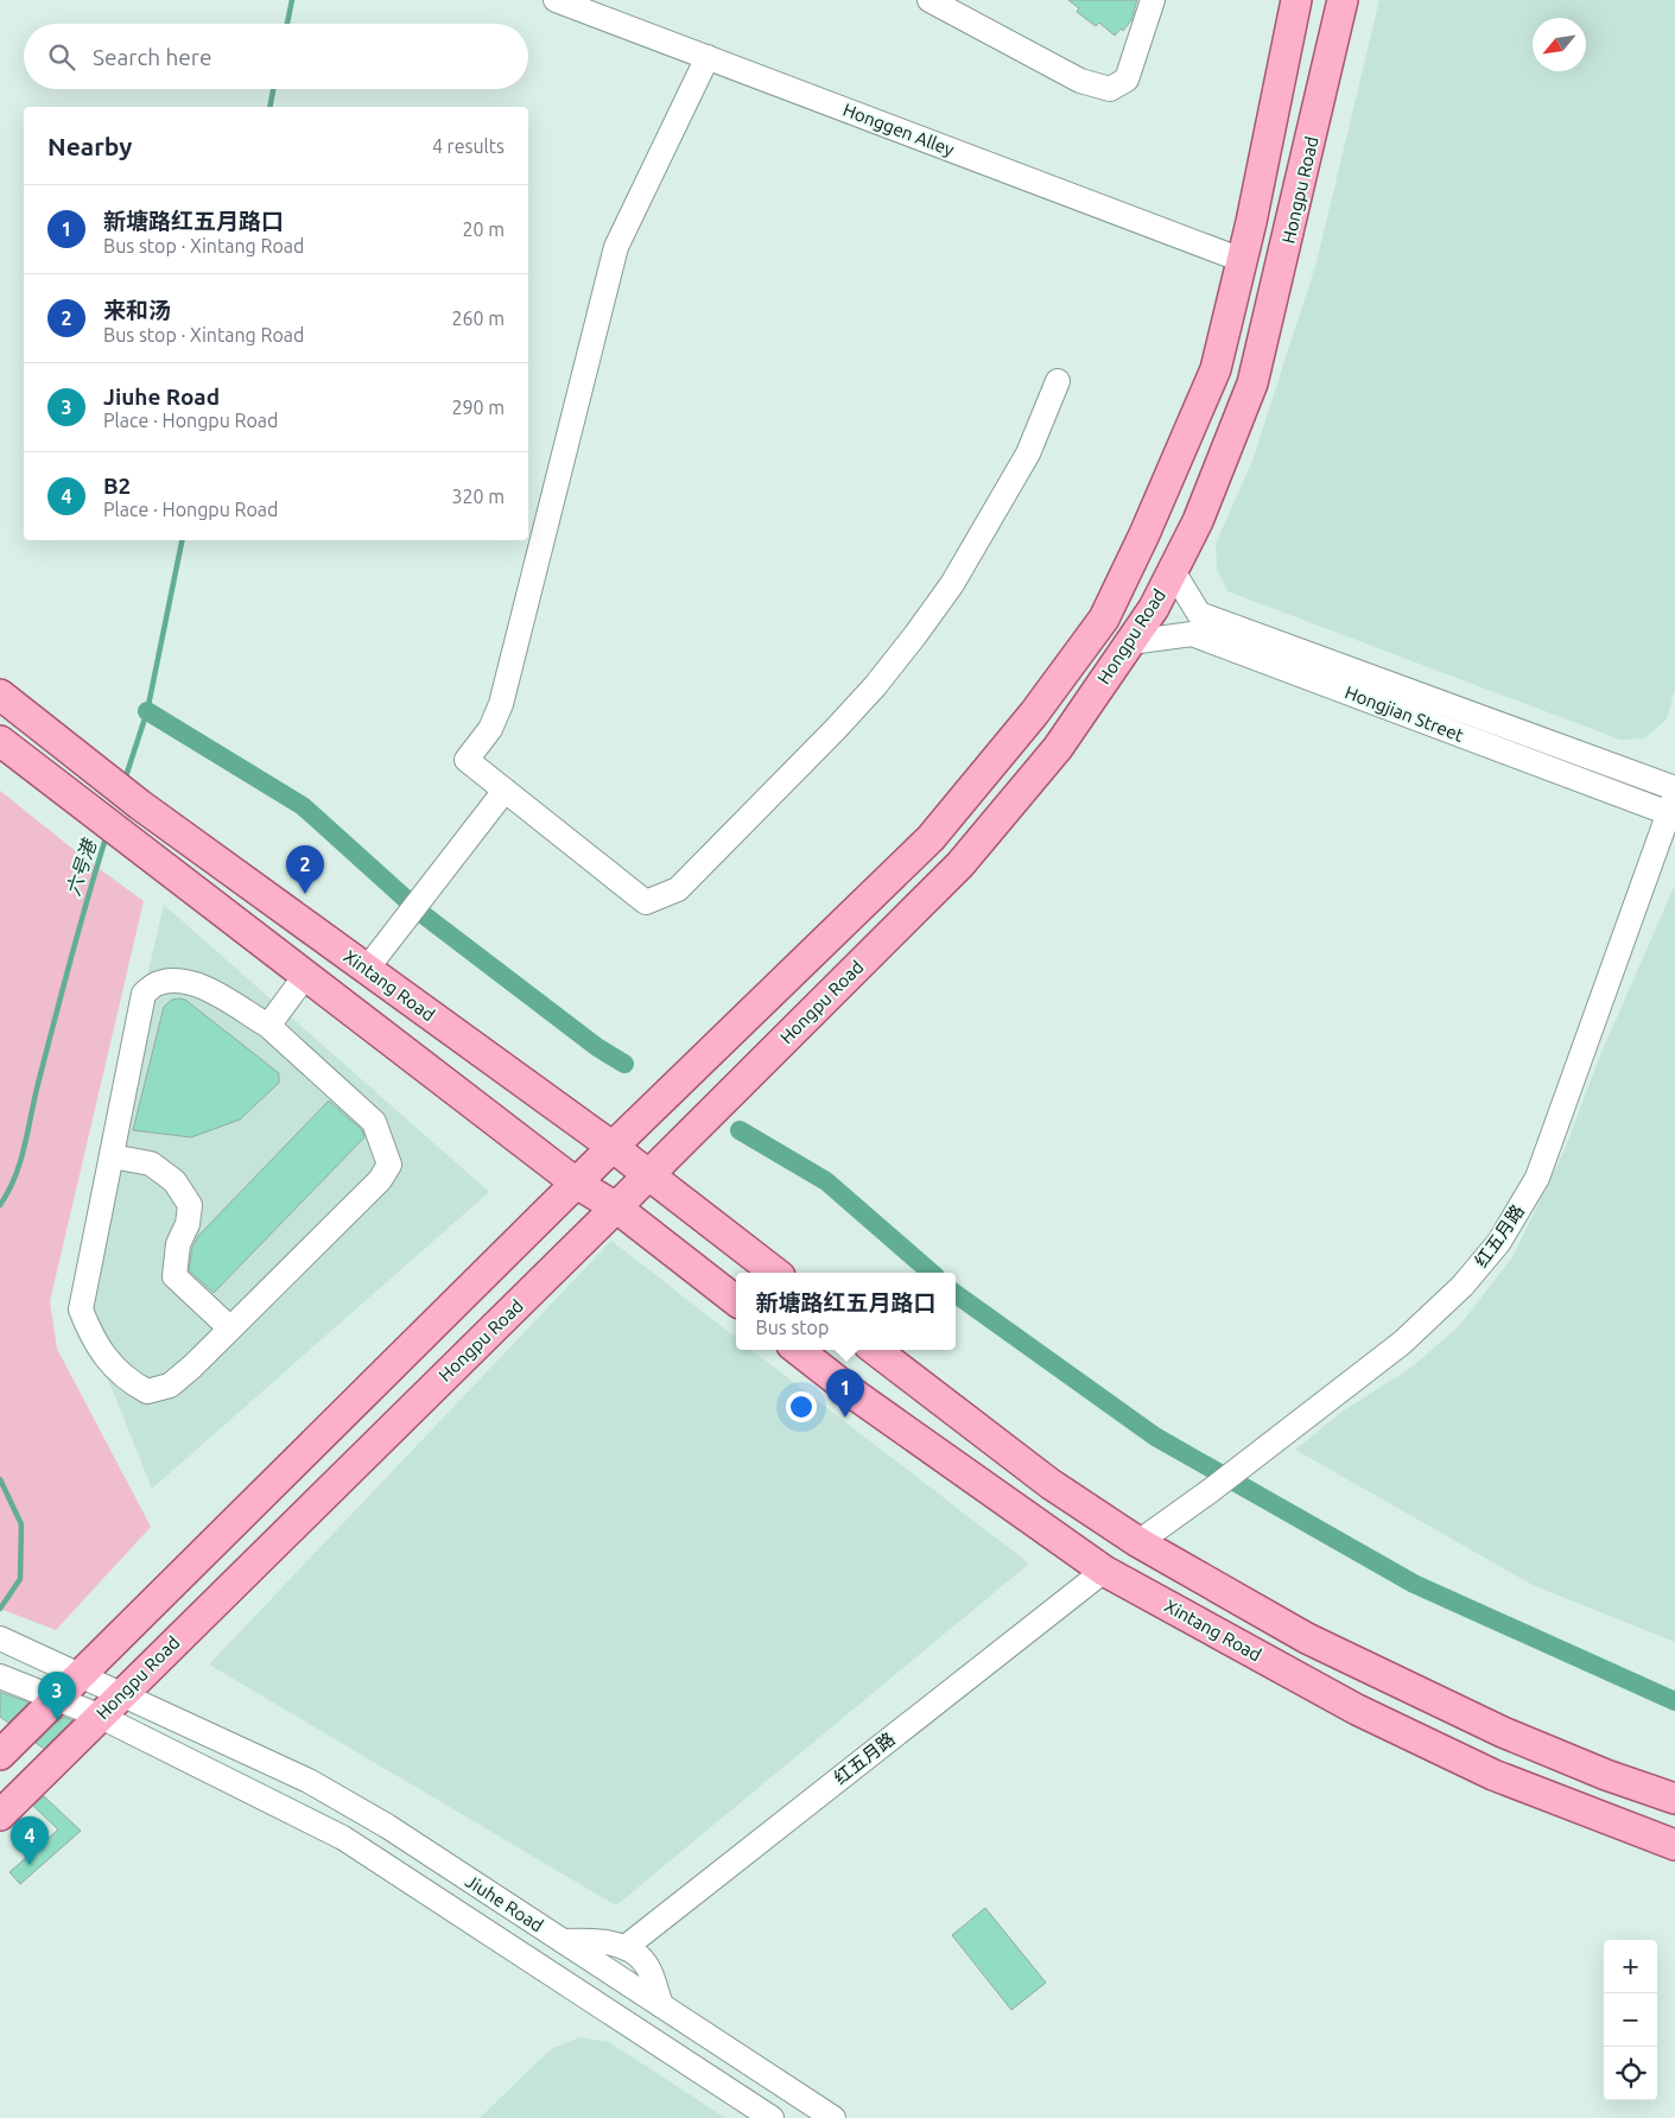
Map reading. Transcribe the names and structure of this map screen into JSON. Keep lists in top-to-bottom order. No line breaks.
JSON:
{"streets":{"main road":["Hongpu Road","Xintang Road"],"street":["Honggen Alley","Hongjian Street","红五月路","Jiuhe Road"]},"crossings":[["Honggen Alley","Hongpu Road"],["Hongpu Road","Hongjian Street"],["Hongpu Road","Xintang Road"],["Hongpu Road","Jiuhe Road"],["Hongjian Street","红五月路"],["Xintang Road","红五月路"]],"water":["六号港"],"north":"bottom left","page":{"search":"Search here","heading":["Nearby","4 results"],"list":[{"mark":"1","name":"新塘路红五月路口","note":"Bus stop · Xintang Road","value":"20 m"},{"mark":"2","name":"来和汤","note":"Bus stop · Xintang Road","value":"260 m"},{"mark":"3","name":"Jiuhe Road","note":"Place · Hongpu Road","value":"290 m"},{"mark":"4","name":"B2","note":"Place · Hongpu Road","value":"320 m"}],"pins":["2","1","3","4"],"popup":["新塘路红五月路口","Bus stop"],"map_buttons":["+","−"]}}
